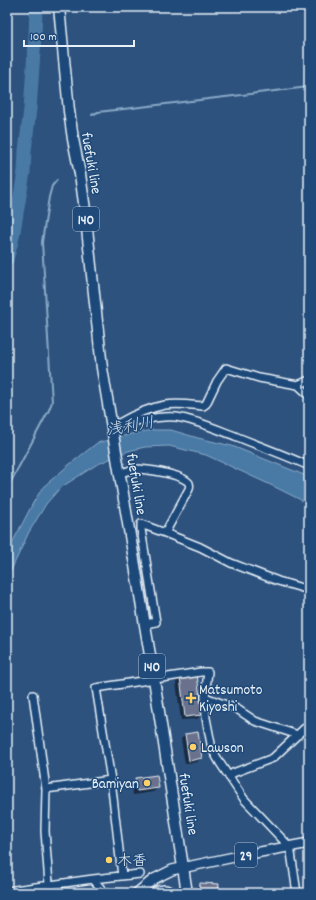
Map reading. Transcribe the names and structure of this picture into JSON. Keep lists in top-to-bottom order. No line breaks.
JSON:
{"streets":{"highway":["fuefuki line","140"],"main road":["29"]},"crossings":[["fuefuki line","29"]],"water":["浅利川"],"places":{"health":["Matsumoto Kiyoshi"],"other":["Lawson","Bamiyan","木香"]},"scale_bar":"100 m"}
